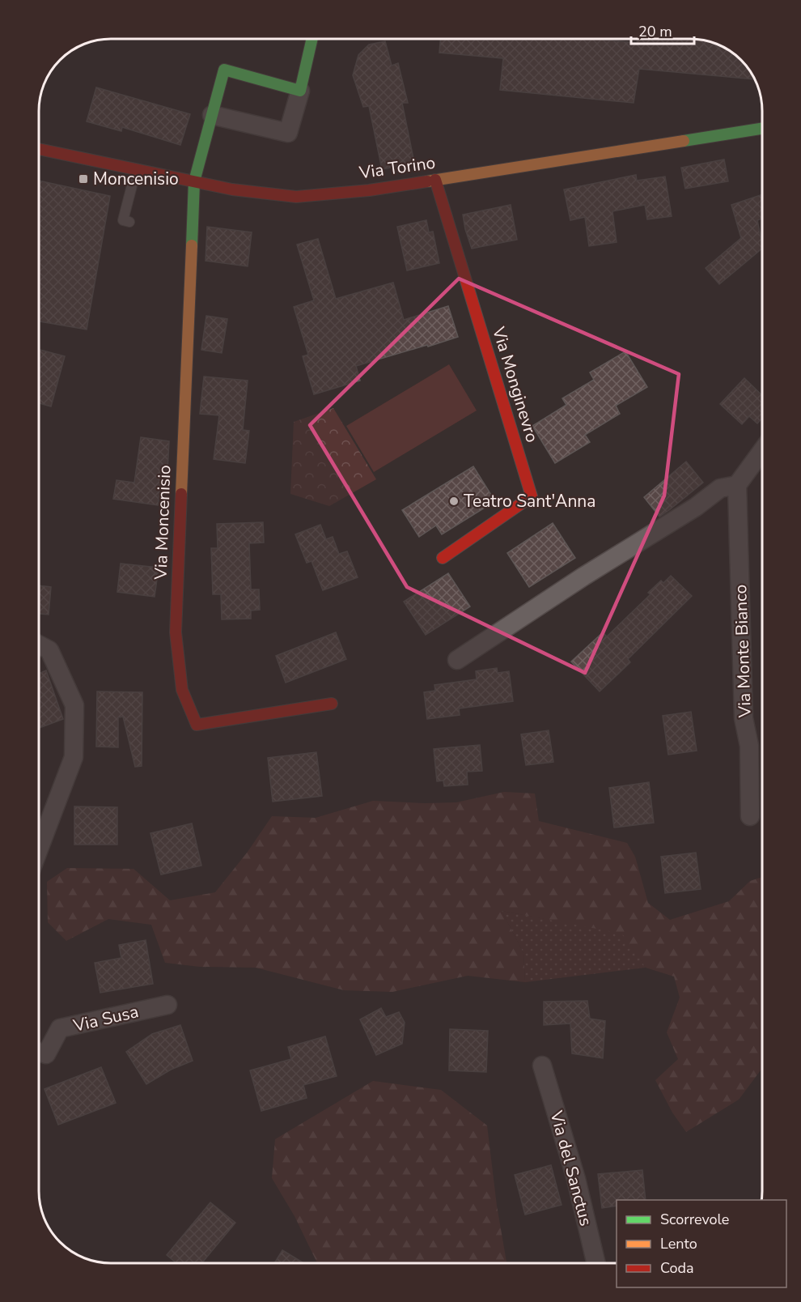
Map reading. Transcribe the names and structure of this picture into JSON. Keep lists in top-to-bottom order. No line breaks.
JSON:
{"streets":{"street":["Via Torino","Via Monginevro","Via Moncenisio","Via Monte Bianco","Via Susa","Via del Sanctus"]},"crossings":[["Via Torino","Via Monginevro"],["Via Torino","Via Moncenisio"]],"places":{"transit":["Moncenisio"],"other":["Teatro Sant'Anna"]},"legend":["Scorrevole","Lento","Coda"],"scale_bar":"20 m"}
